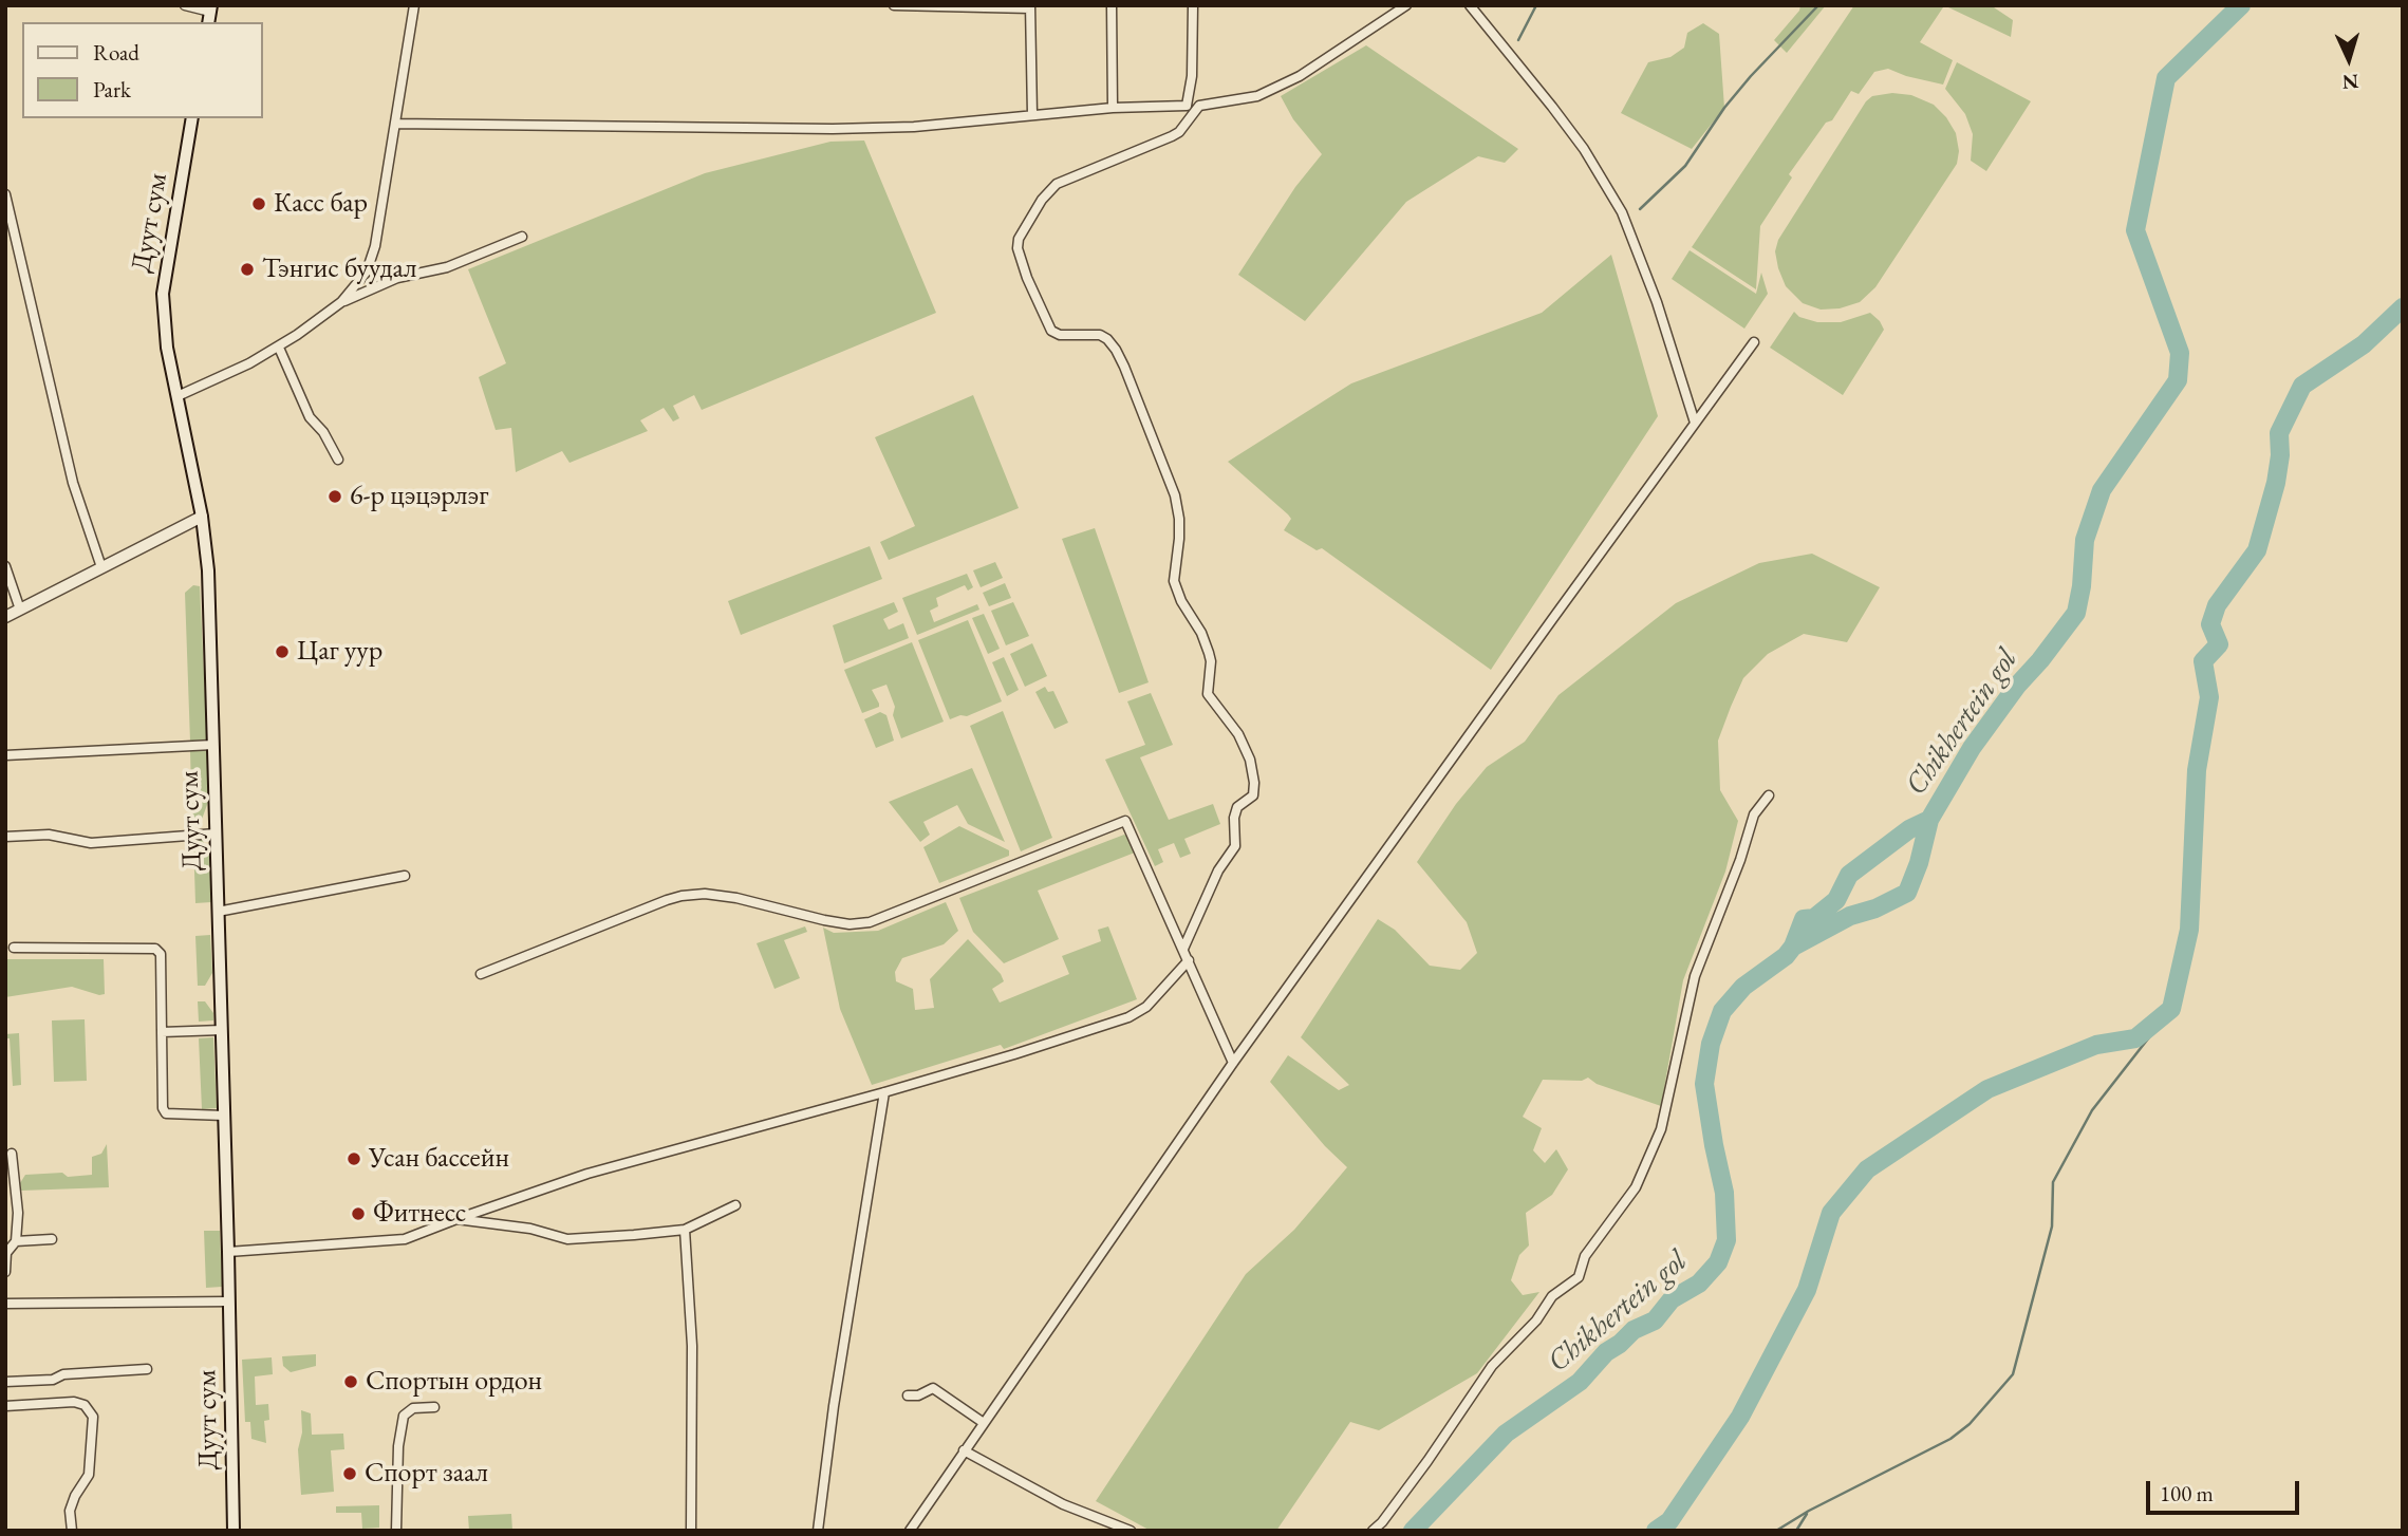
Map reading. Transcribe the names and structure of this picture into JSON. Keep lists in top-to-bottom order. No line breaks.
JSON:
{"streets":{"main road":["Дуут сум"]},"water":["Chikhertein gol"],"places":["Касс бар","Тэнгис буудал","6-р цэцэрлэг","Цаг уур","Усан бассейн","Фитнесс","Спортын ордон","Спорт заал"],"legend":["Road","Park"],"scale_bar":"100 m","north":"bottom"}
